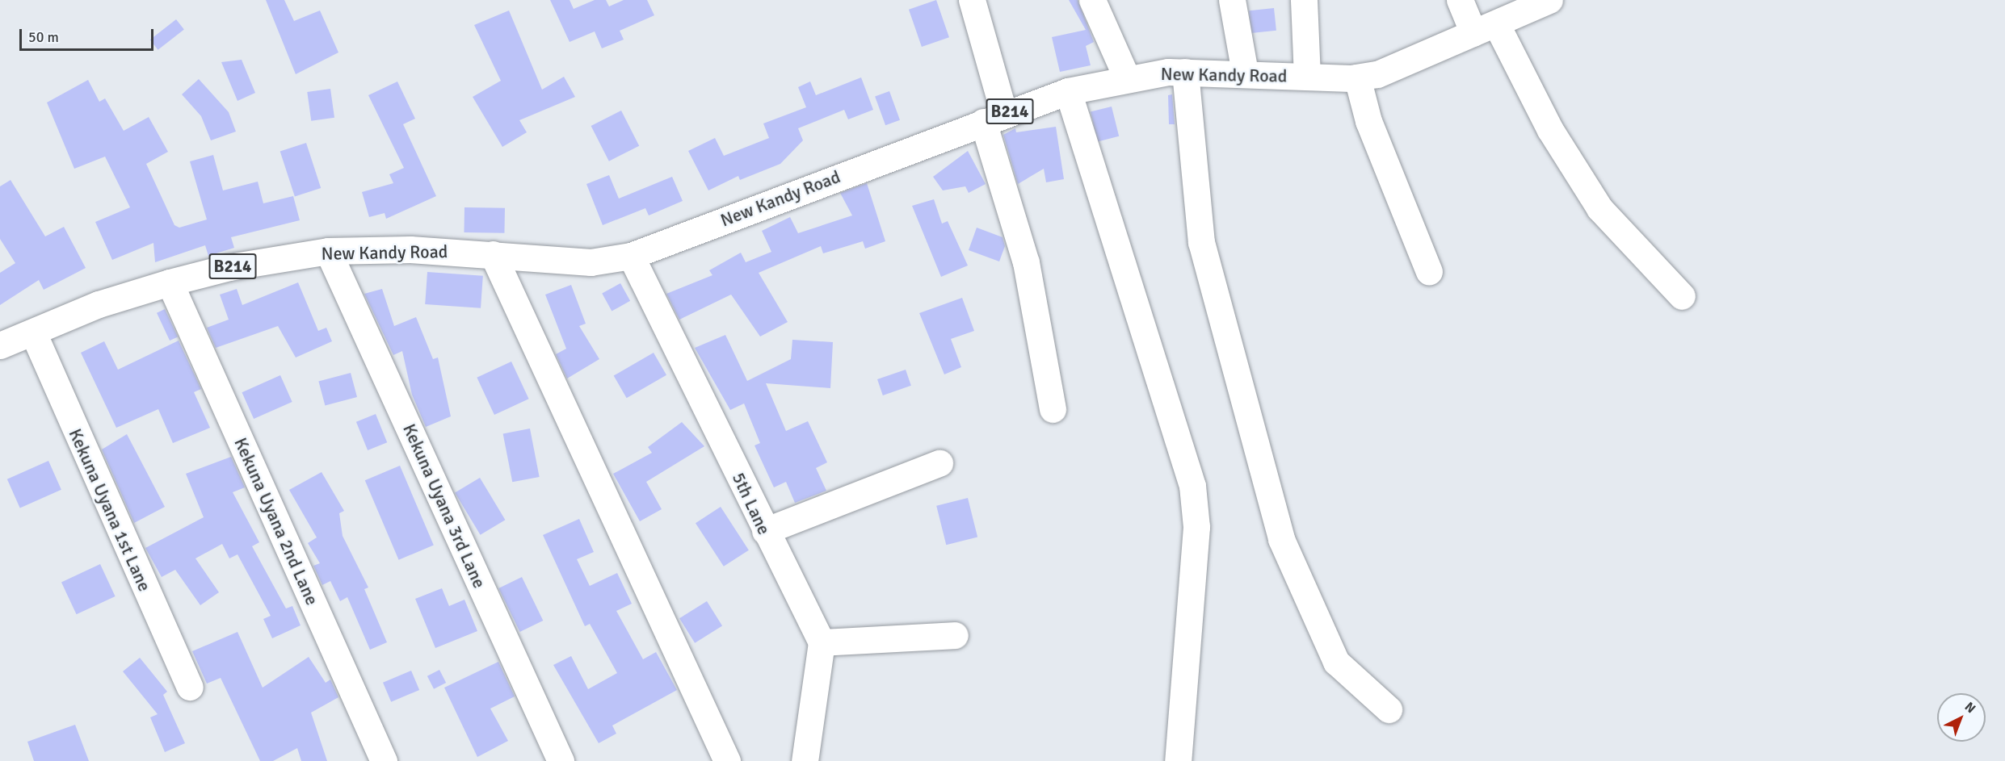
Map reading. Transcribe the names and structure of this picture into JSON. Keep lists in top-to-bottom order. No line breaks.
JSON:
{"streets":{"street":["New Kandy Road","B214","5th Lane","Kekuna Uyana 3rd Lane","Kekuna Uyana 1st Lane","Kekuna Uyana 2nd Lane"]},"crossings":[["New Kandy Road","5th Lane"],["New Kandy Road","Kekuna Uyana 3rd Lane"],["New Kandy Road","Kekuna Uyana 1st Lane"],["New Kandy Road","Kekuna Uyana 2nd Lane"]],"scale_bar":"50 m","north":"top right"}
